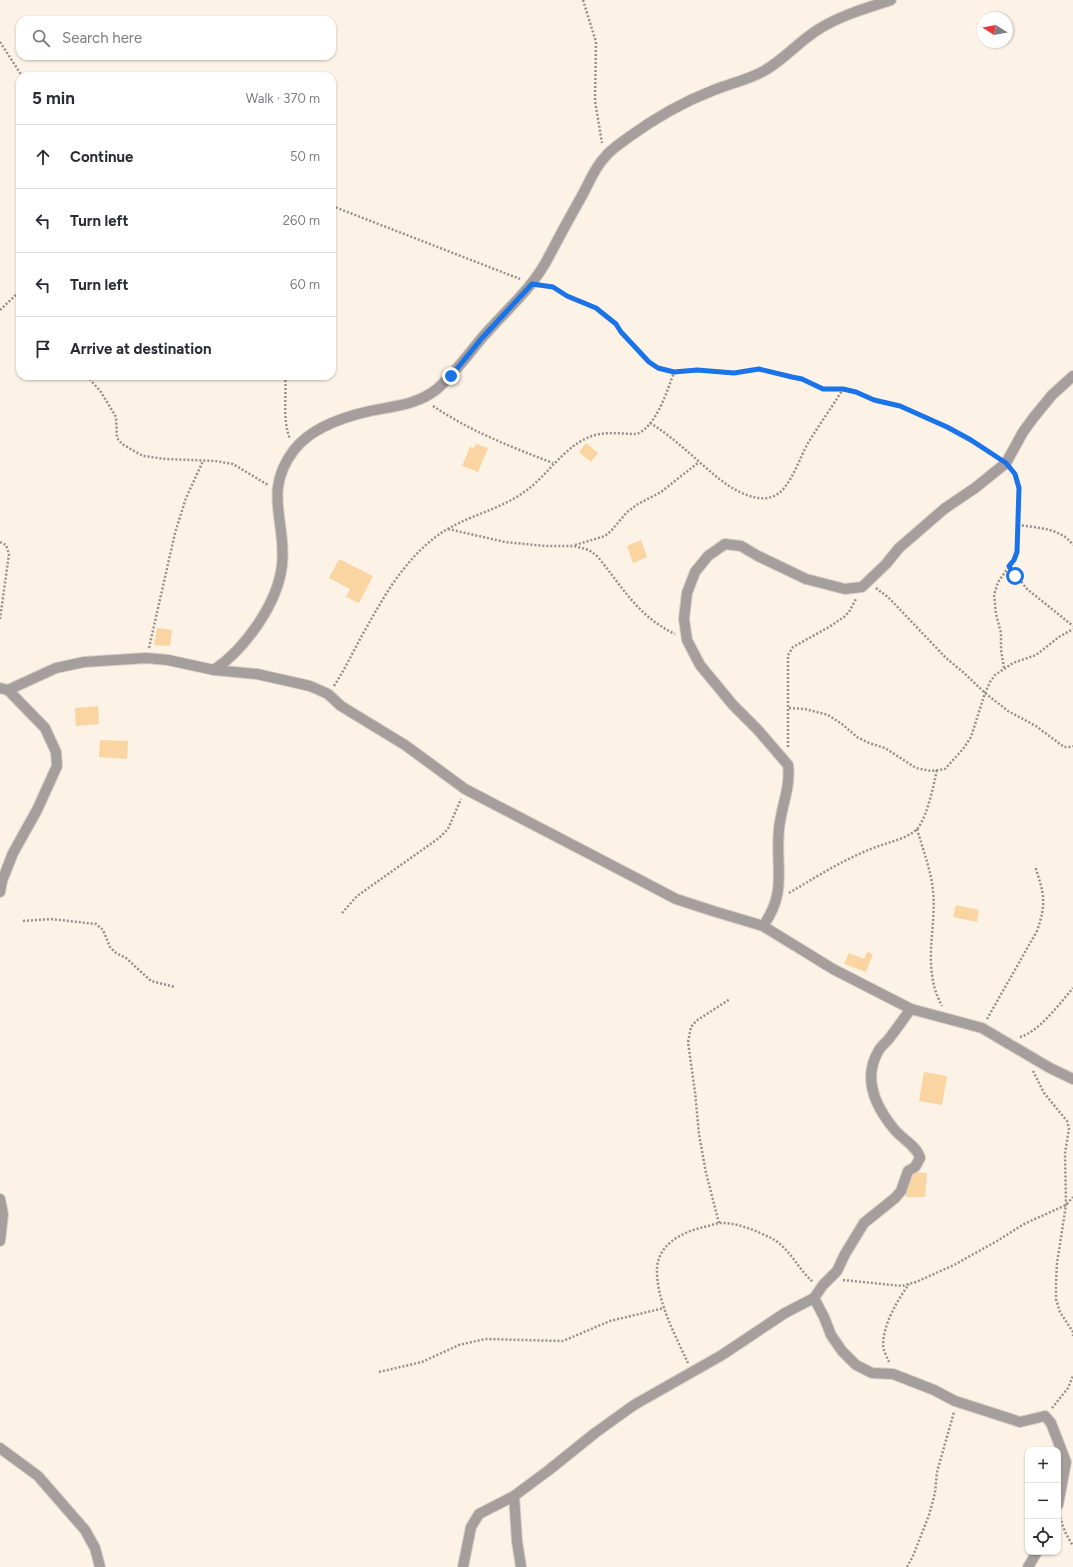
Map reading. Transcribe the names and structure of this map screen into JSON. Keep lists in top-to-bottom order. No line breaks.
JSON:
{"north":"left","page":{"search":"Search here","heading":["5 min","Walk · 370 m"],"list":[["Continue","50 m"],["Turn left","260 m"],["Turn left","60 m"],"Arrive at destination"],"map_buttons":["+","−"]}}
